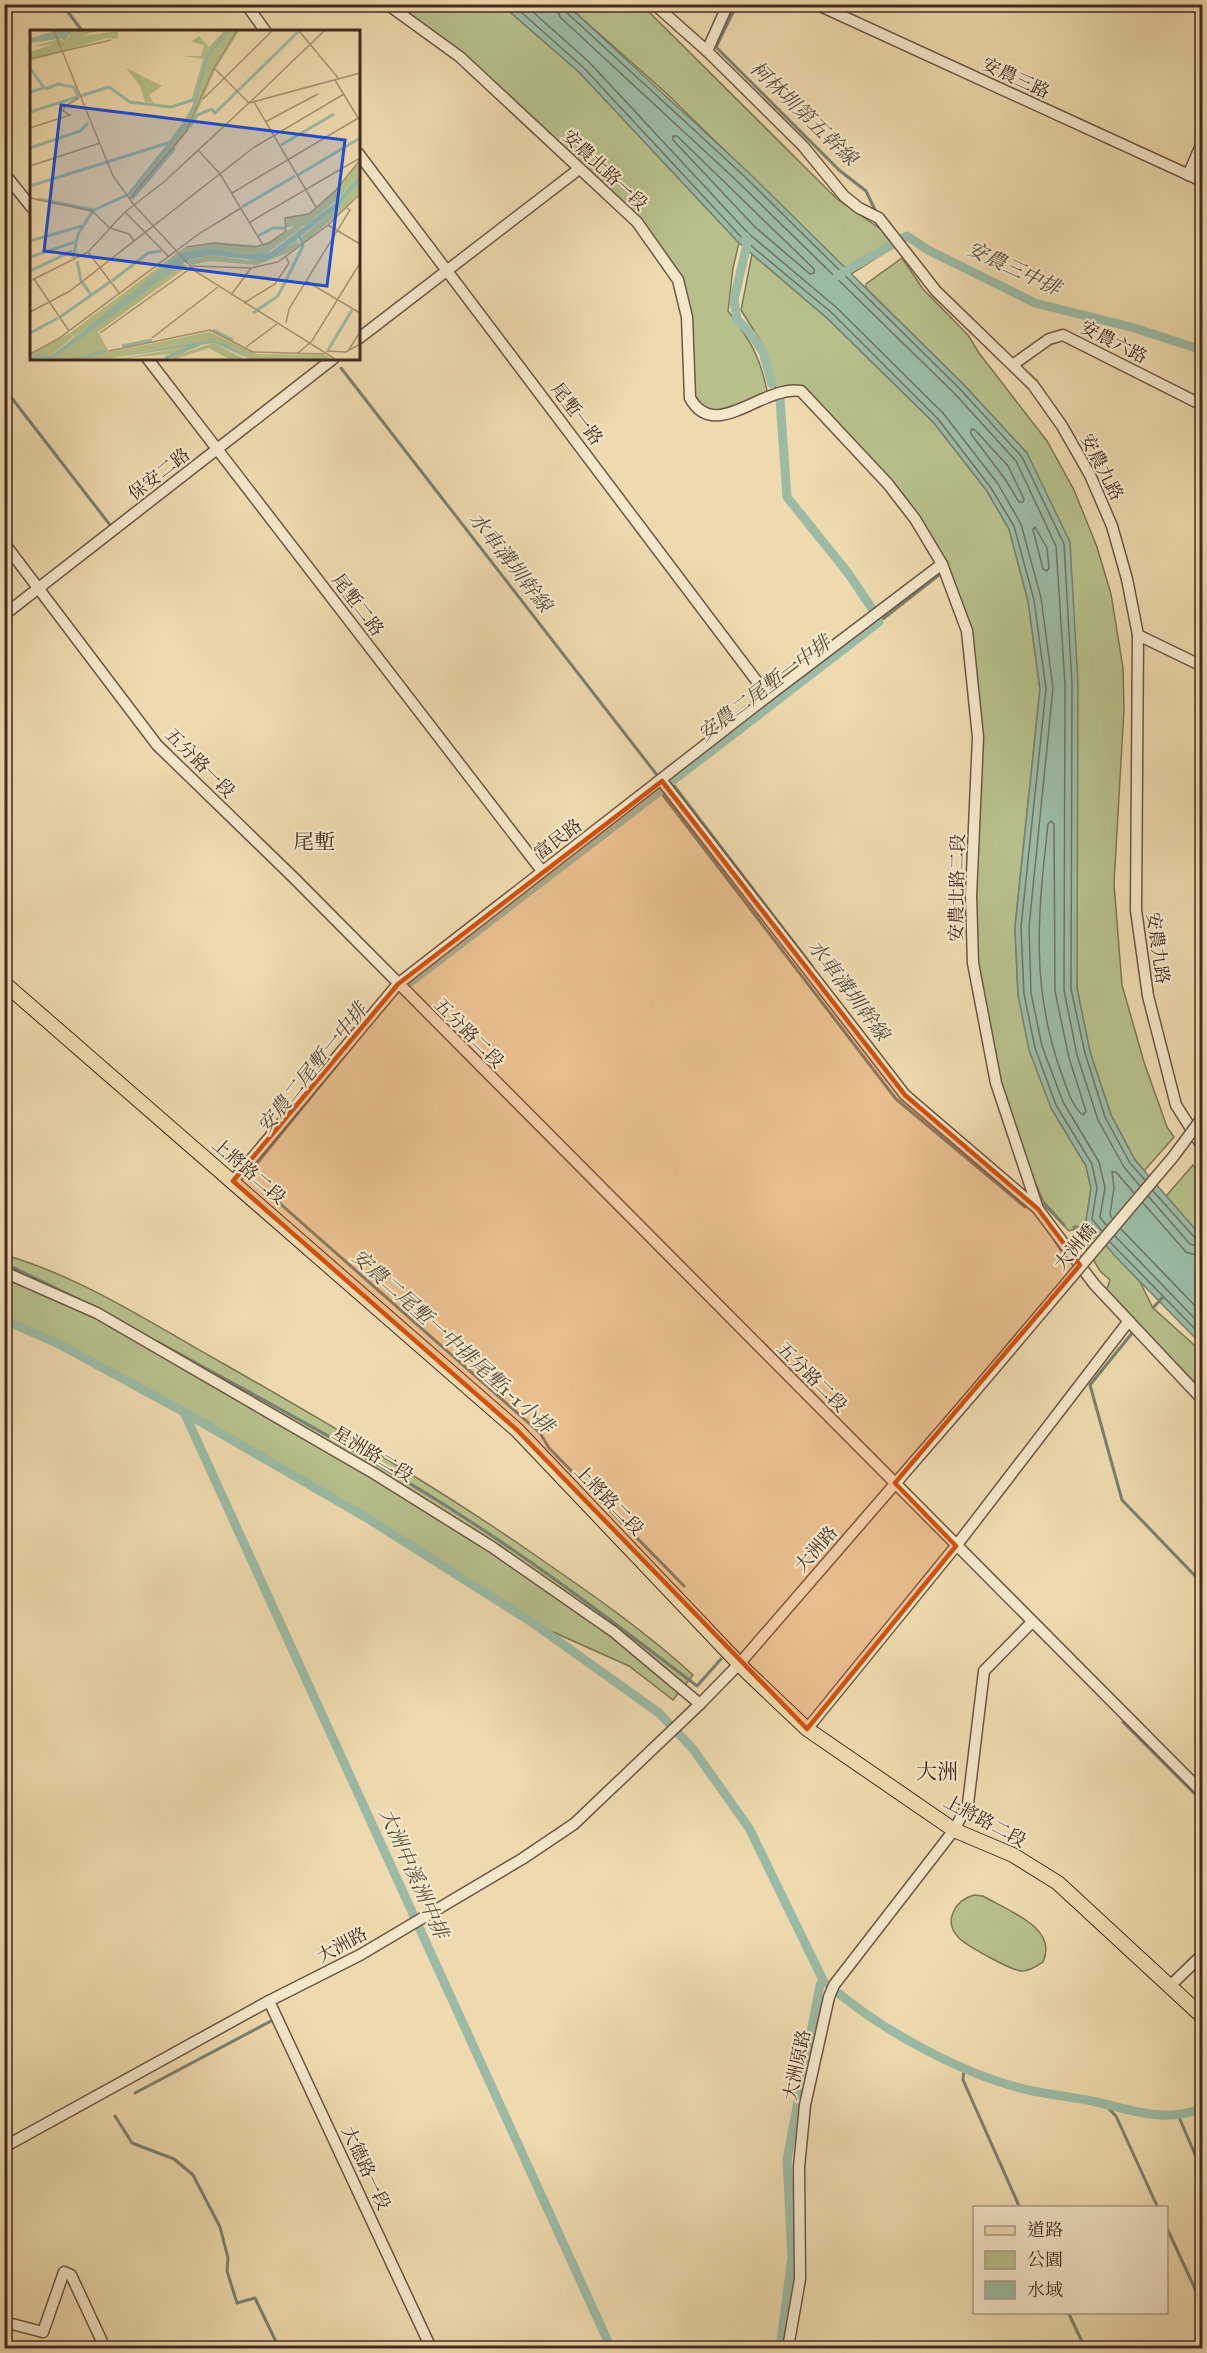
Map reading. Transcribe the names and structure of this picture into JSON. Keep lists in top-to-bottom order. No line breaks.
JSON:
{"streets":{"main road":["上將路二段"],"street":["安農三路","安農北路一段","安農六路","尾塹一路","安農九路","保安二路","尾塹二路","五分路一段","富民路","安農北路二段","五分路二段","大洲橋","星洲路二段","大洲路","大洲原路","大德路一段"]},"crossings":[["安農北路一段","富民路"],["安農北路一段","安農北路二段"],["安農六路","安農九路"],["尾塹一路","富民路"],["保安二路","尾塹二路"],["保安二路","五分路一段"],["尾塹二路","富民路"],["五分路一段","富民路"],["五分路一段","五分路二段"],["富民路","安農北路二段"],["富民路","五分路二段"],["富民路","上將路二段"],["五分路二段","大洲路"],["上將路二段","大洲路"],["上將路二段","大洲原路"],["大洲橋","大洲路"],["星洲路二段","大洲路"],["大洲路","大德路一段"]],"districts":["尾塹","大洲"],"water":["柯林圳第五幹線","安農三中排","水車溝圳幹線","安農二尾塹一中排","安農二尾塹一中排尾塹1-1小排","大洲中溪洲中排"],"legend":["道路","公園","水域"]}
